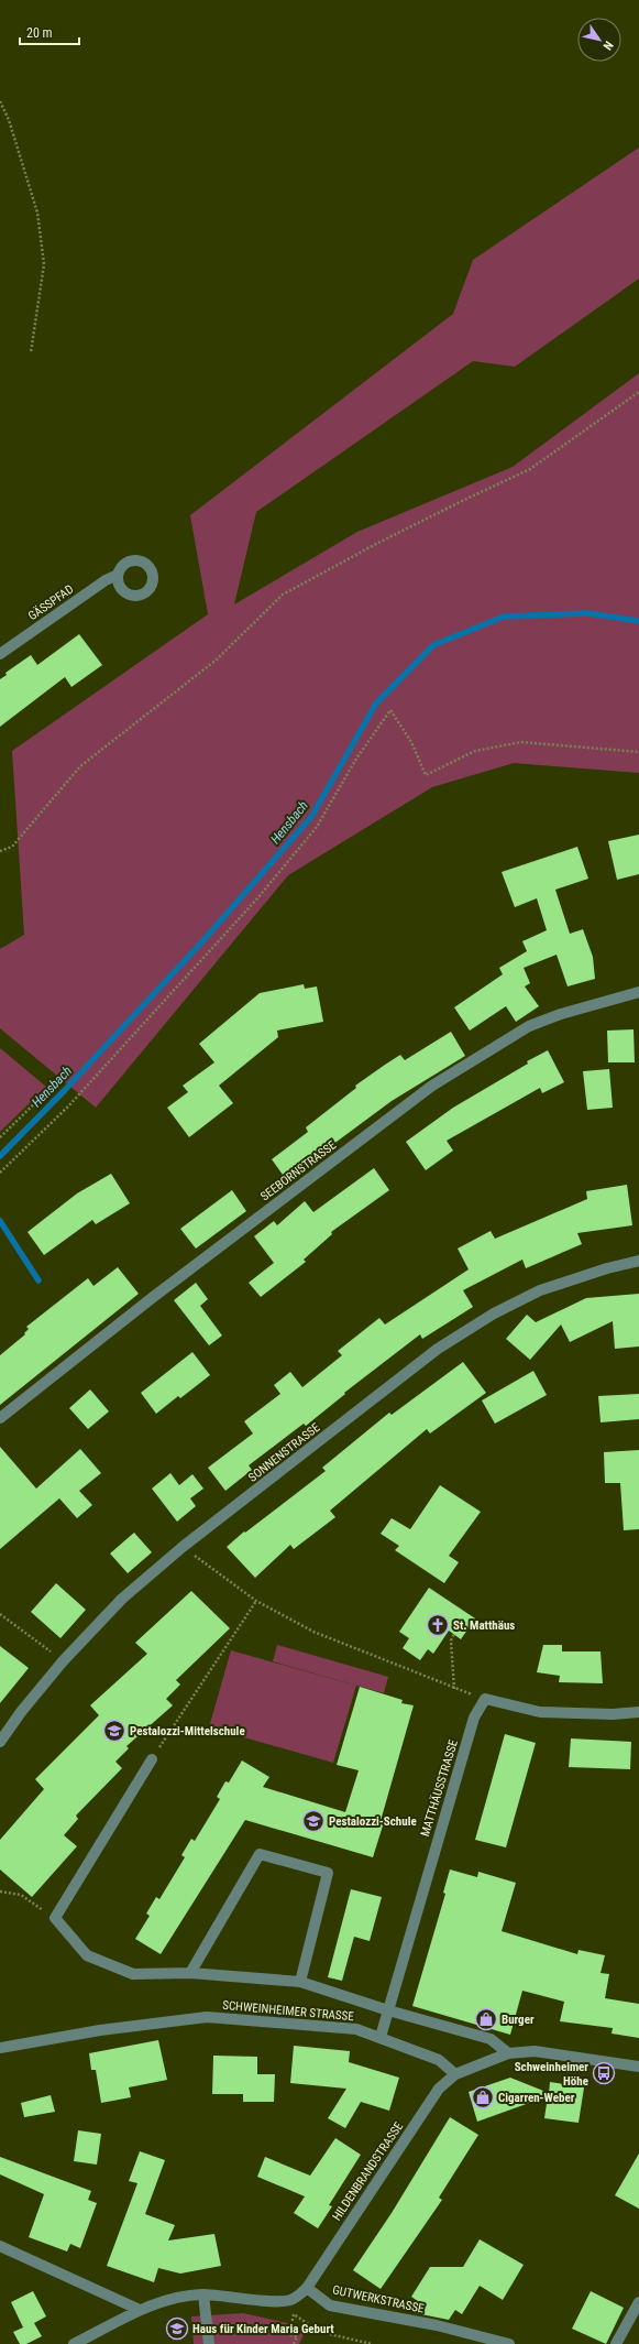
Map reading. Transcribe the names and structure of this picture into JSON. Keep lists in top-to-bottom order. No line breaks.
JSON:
{"streets":{"street":["GÄSSPFAD","SEEBORNSTRASSE","SONNENSTRASSE","MATTHÄUSSTRASSE","SCHWEINHEIMER STRASSE","HILDENBRANDSTRASSE","GUTWERKSTRASSE"]},"crossings":[["MATTHÄUSSTRASSE","SCHWEINHEIMER STRASSE"],["SCHWEINHEIMER STRASSE","HILDENBRANDSTRASSE"],["HILDENBRANDSTRASSE","GUTWERKSTRASSE"]],"water":["Hensbach"],"places":{"church":["St. Matthäus"],"school or university":["Pestalozzi-Mittelschule","Pestalozzi-Schule","Haus für Kinder Maria Geburt"],"shop":["Burger","Cigarren-Weber"],"bus stop":["Schweinheimer Höhe"]},"scale_bar":"20 m","north":"bottom right"}
